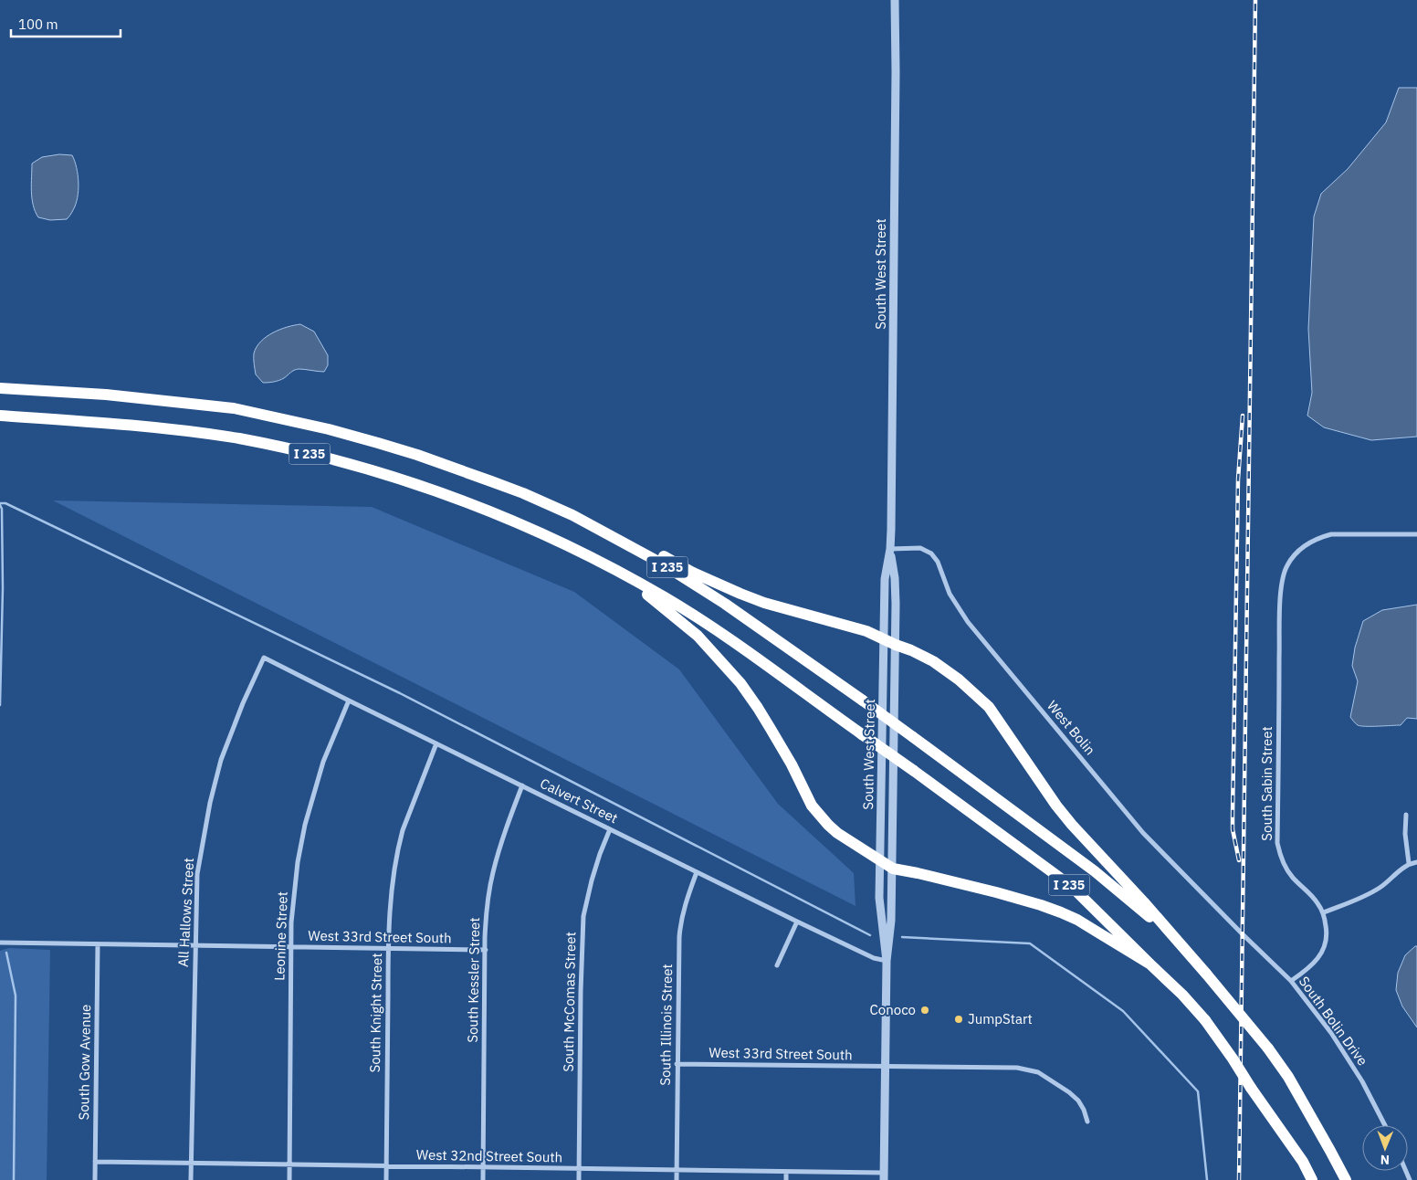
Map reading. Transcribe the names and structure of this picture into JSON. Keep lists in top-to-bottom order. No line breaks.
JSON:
{"streets":{"highway":["I 235"],"street":["South West Street","West Bolin","South Sabin Street","Calvert Street","All Hallows Street","Leonine Street","West 33rd Street South","South Kessler Street","South McComas Street","South Knight Street","South Bolin Drive","South Illinois Street","South Gow Avenue","West 32nd Street South"]},"crossings":[["South West Street","West Bolin"],["South West Street","Calvert Street"],["South West Street","West 33rd Street South"],["South West Street","West 32nd Street South"],["West Bolin","South Bolin Drive"],["Calvert Street","All Hallows Street"],["Calvert Street","Leonine Street"],["Calvert Street","South Kessler Street"],["Calvert Street","South McComas Street"],["Calvert Street","South Knight Street"],["Calvert Street","South Illinois Street"],["All Hallows Street","West 33rd Street South"],["All Hallows Street","West 32nd Street South"],["Leonine Street","West 33rd Street South"],["Leonine Street","West 32nd Street South"],["West 33rd Street South","South Kessler Street"],["West 33rd Street South","South Knight Street"],["West 33rd Street South","South Illinois Street"],["West 33rd Street South","South Gow Avenue"],["South Kessler Street","West 32nd Street South"],["South McComas Street","West 32nd Street South"],["South Knight Street","West 32nd Street South"],["South Illinois Street","West 32nd Street South"],["South Gow Avenue","West 32nd Street South"]],"places":["Conoco","JumpStart"],"scale_bar":"100 m","north":"bottom"}
